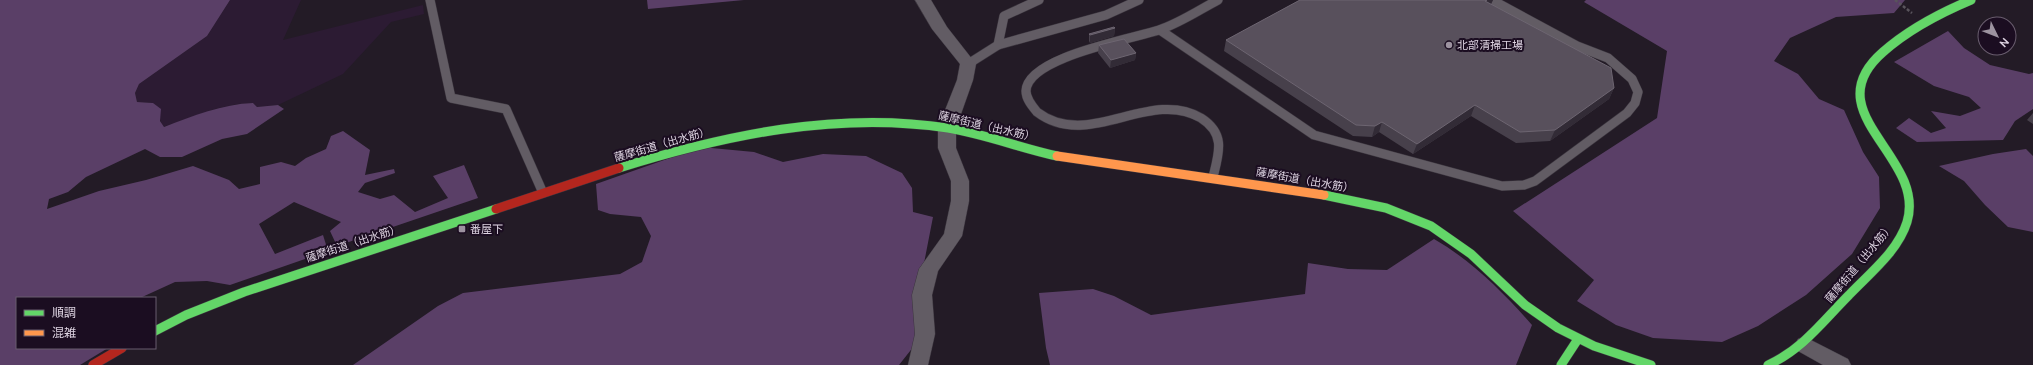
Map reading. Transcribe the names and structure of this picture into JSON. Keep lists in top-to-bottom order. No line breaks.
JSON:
{"streets":{"street":["薩摩街道（出水筋）"]},"places":{"other":["北部清掃工場"],"transit":["番屋下"]},"legend":["順調","混雑"],"north":"bottom right"}
